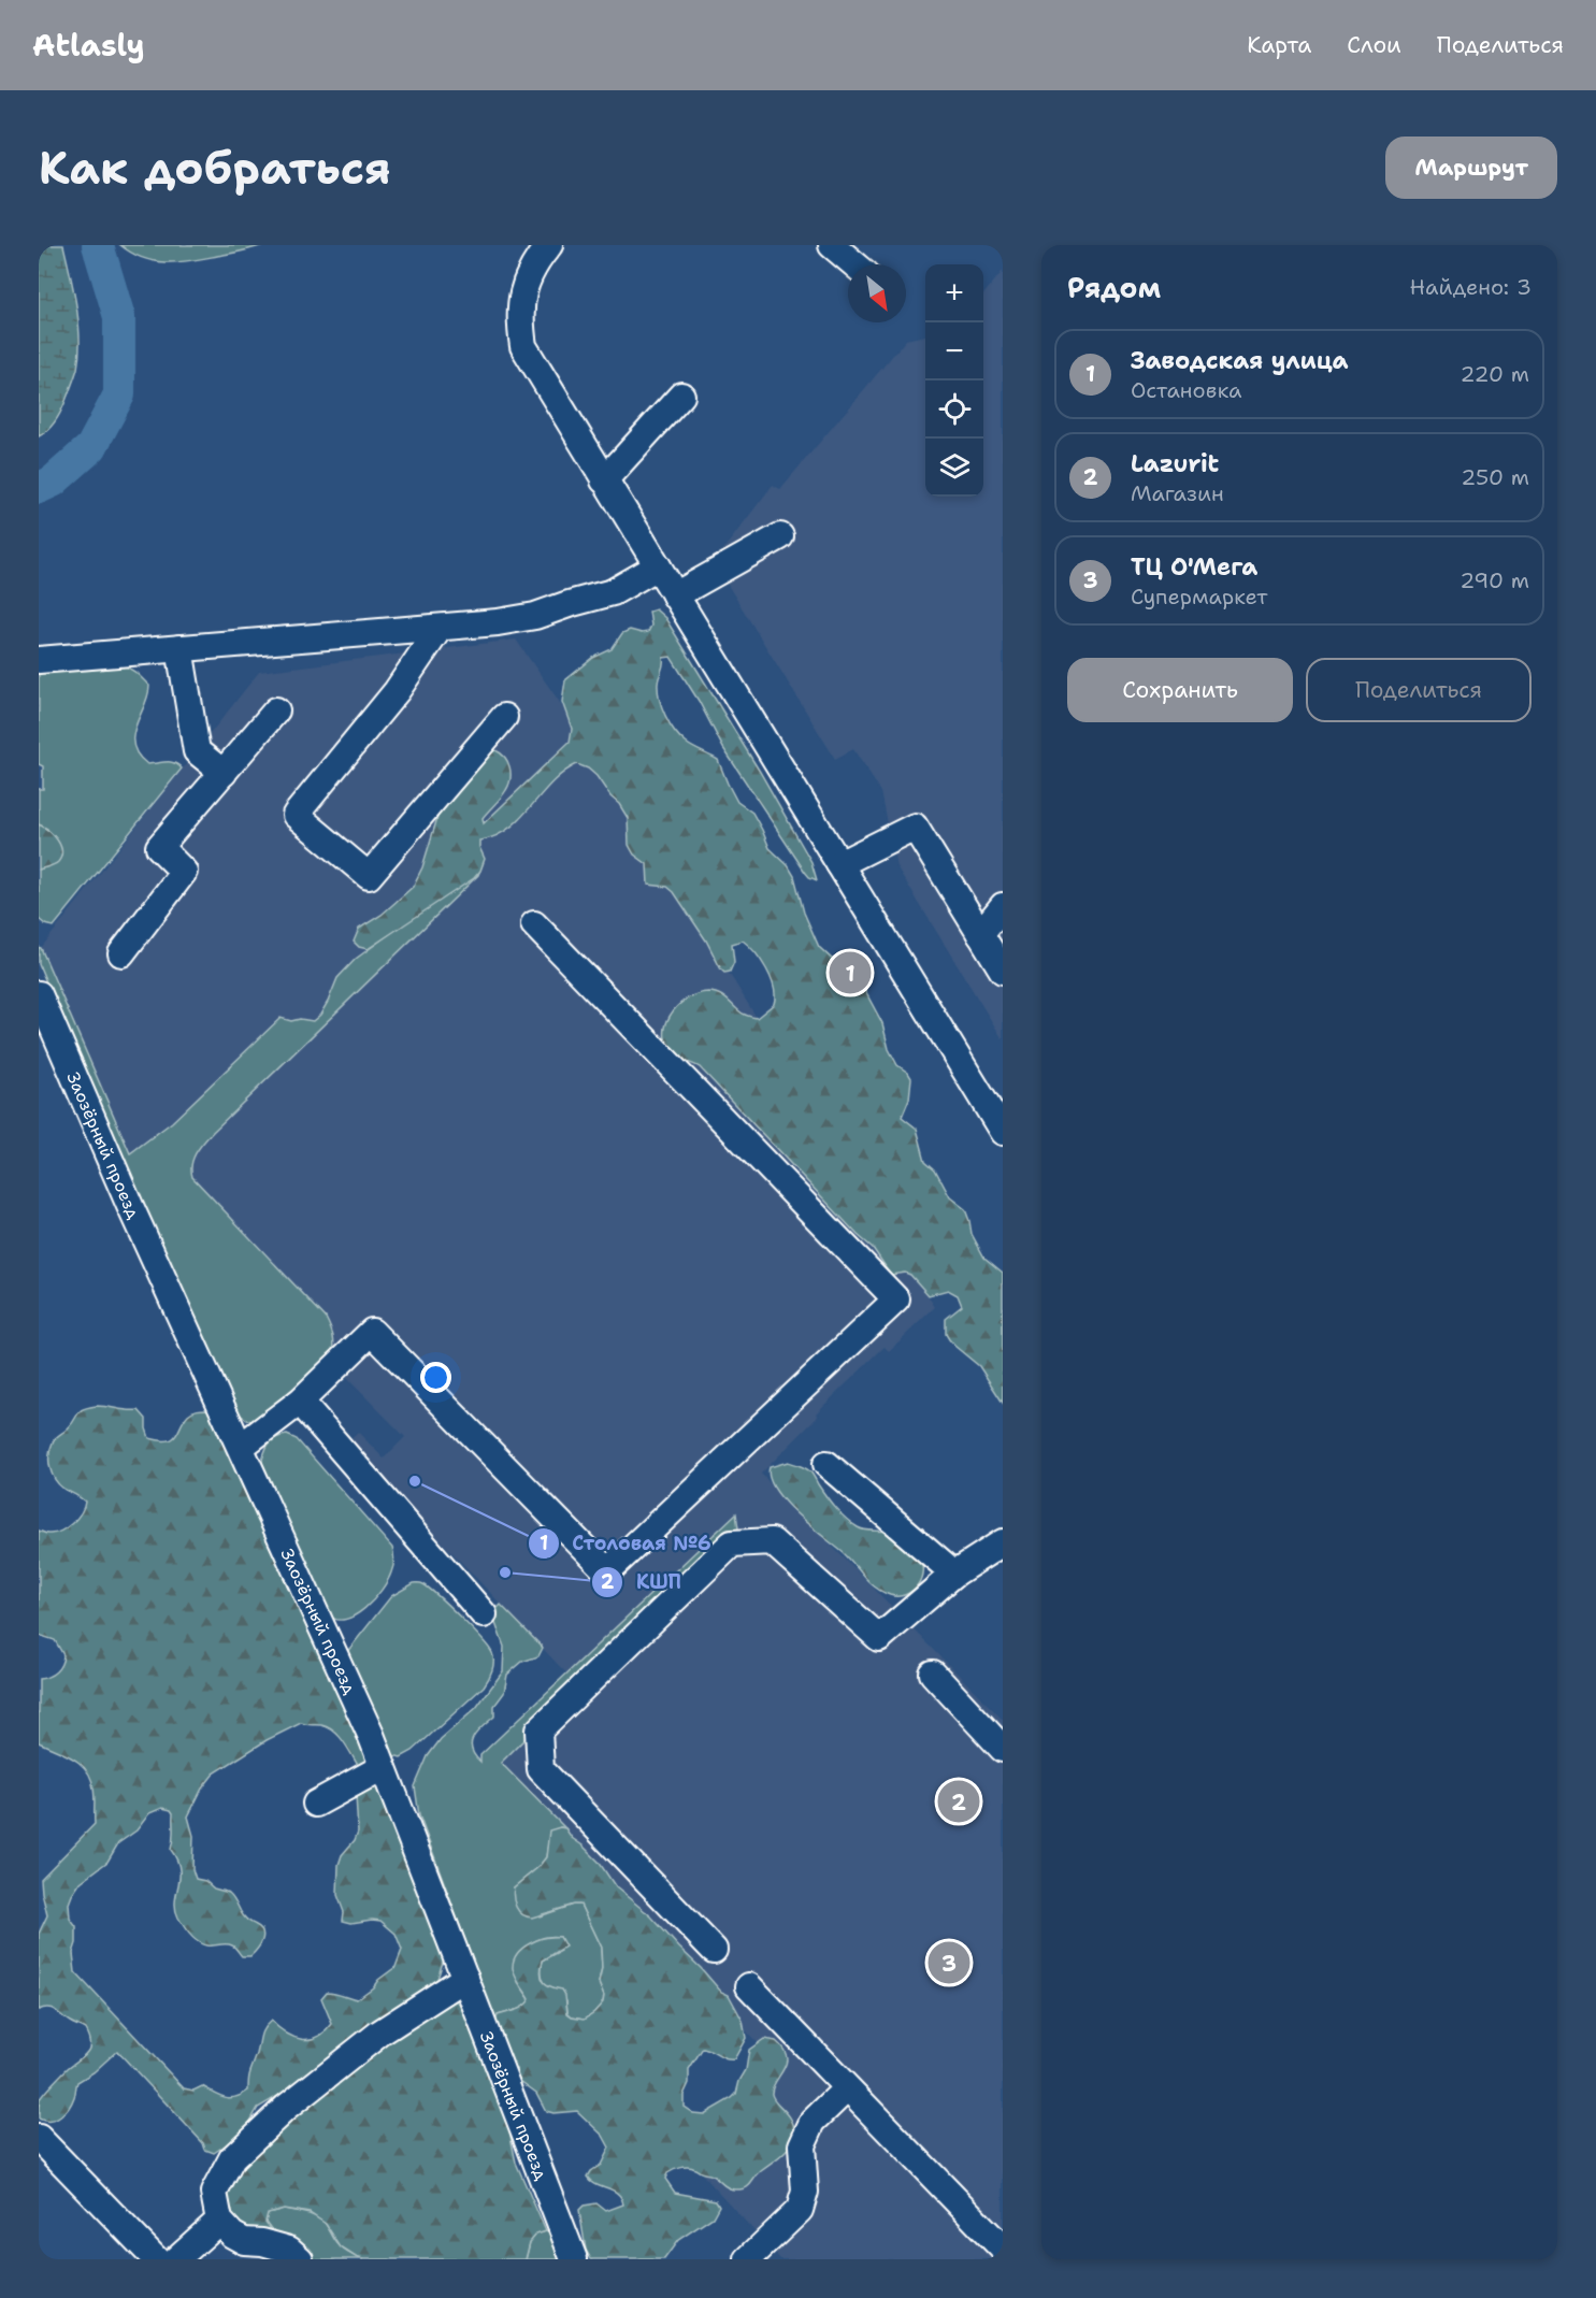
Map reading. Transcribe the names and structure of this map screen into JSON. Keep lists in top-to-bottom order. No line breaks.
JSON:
{"streets":{"street":["Заозёрный проезд"]},"places":["Столовая №6","КШП"],"north":"bottom right","page":{"header":"Atlasly","nav":["Карта","Слои","Поделиться"],"buttons":["Маршрут",["Сохранить","Поделиться"]],"title":"Как добраться","heading":["Рядом","Найдено: 3"],"map_buttons":["+","−"],"list":[{"mark":"1","name":"Заводская улица","note":"Остановка","value":"220 m"},{"mark":"2","name":"Lazurit","note":"Магазин","value":"250 m"},{"mark":"3","name":"ТЦ О'Мега","note":"Супермаркет","value":"290 m"}],"pins":["1","2","3"]}}
